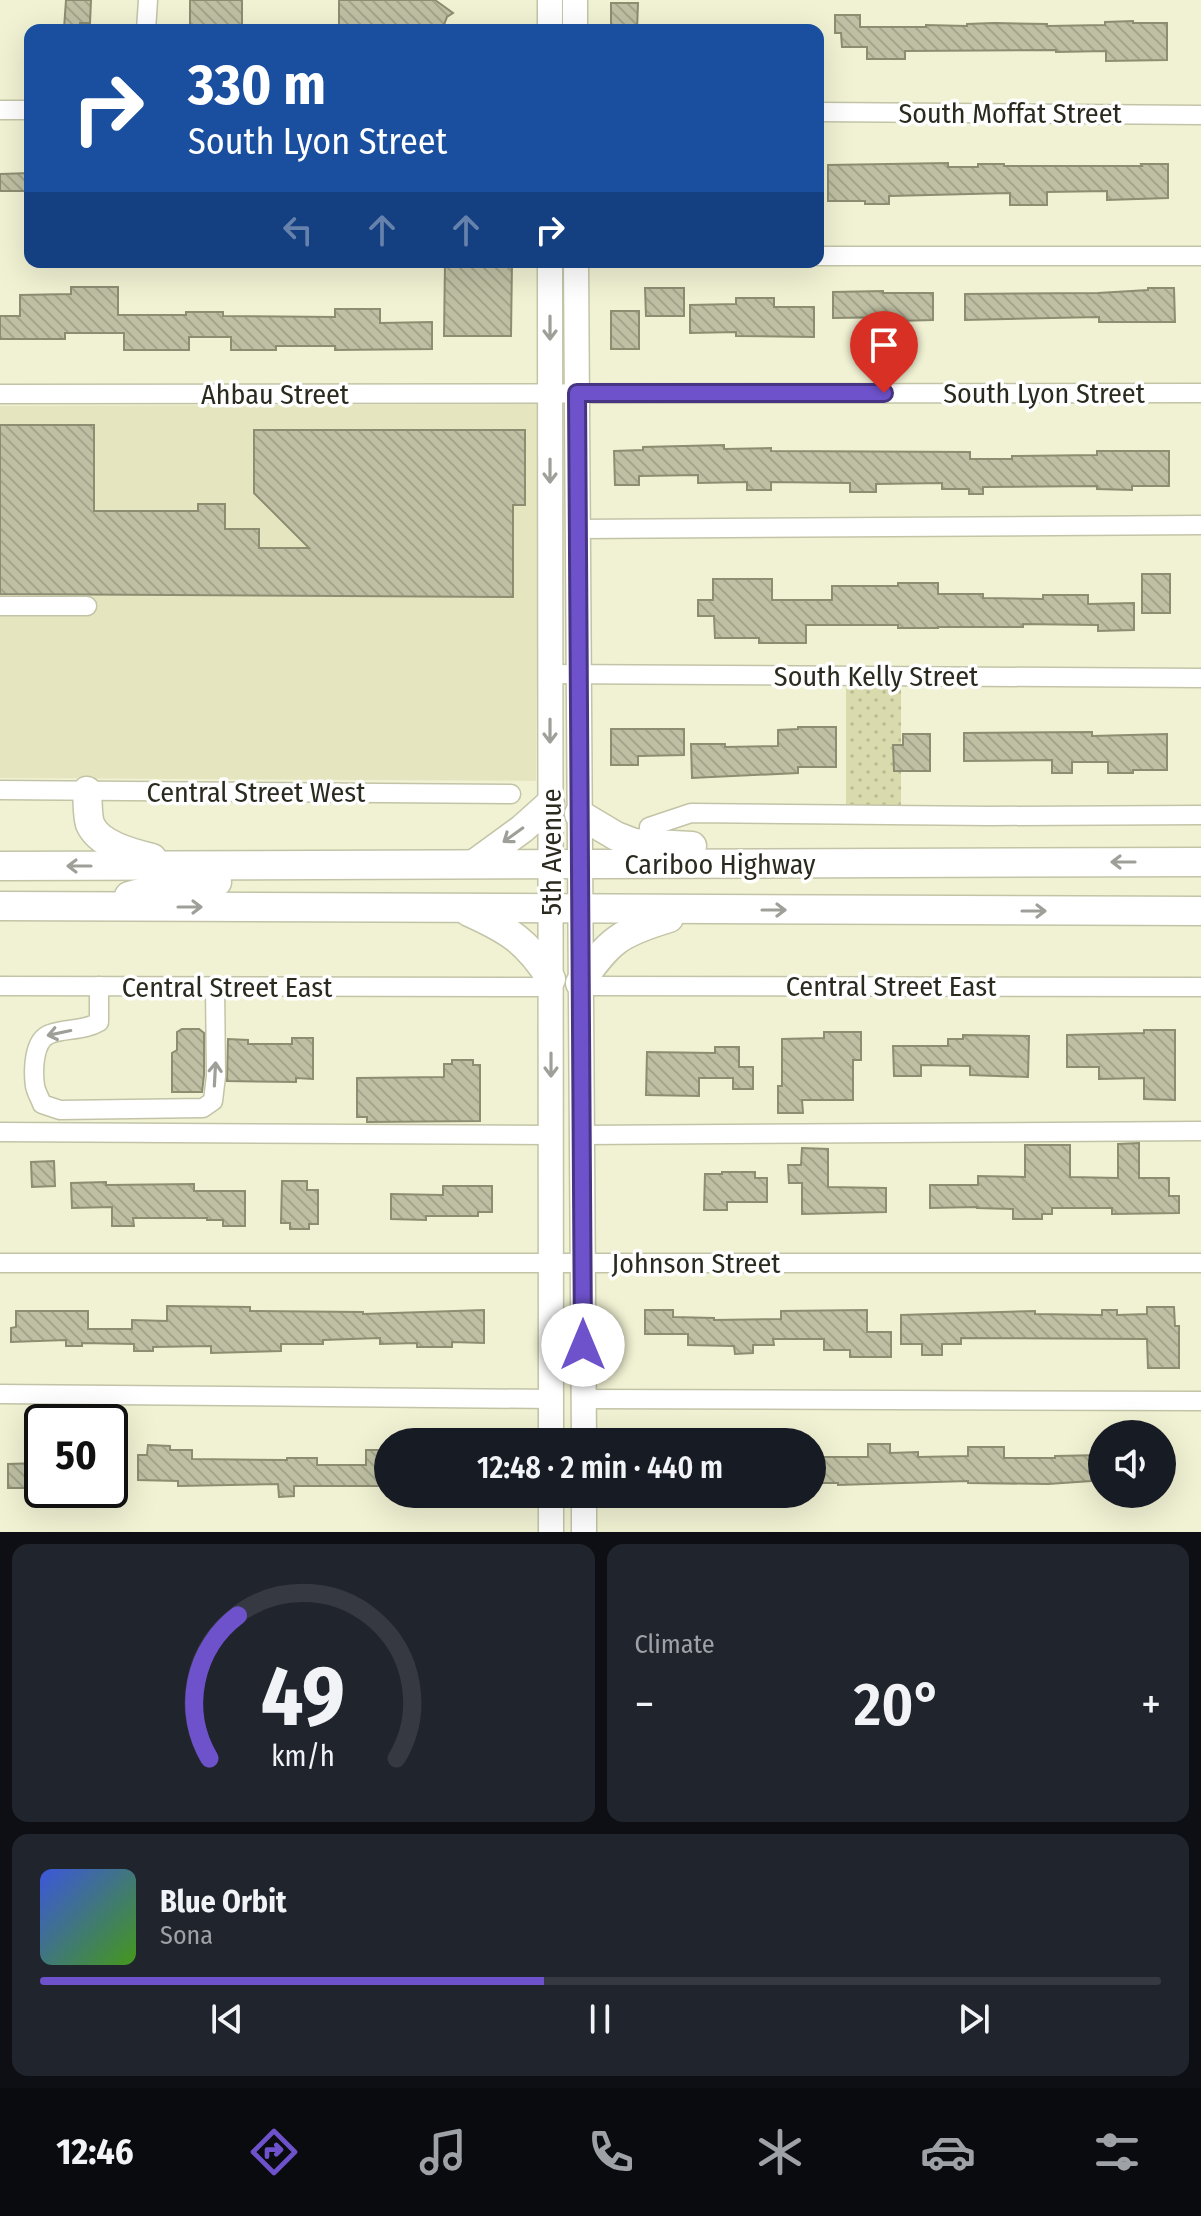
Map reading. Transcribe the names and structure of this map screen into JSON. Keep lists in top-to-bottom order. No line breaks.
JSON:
{"streets":{"highway":["Cariboo Highway"],"main road":["5th Avenue"],"street":["South Moffat Street","South Lyon Street","Ahbau Street","South Kelly Street","Central Street West","Central Street East","Johnson Street"]},"crossings":[["South Lyon Street","Ahbau Street"],["South Lyon Street","5th Avenue"],["Ahbau Street","5th Avenue"],["South Kelly Street","5th Avenue"],["5th Avenue","Cariboo Highway"],["5th Avenue","Central Street East"],["5th Avenue","Johnson Street"]],"page":{"turn":["330 m","South Lyon Street"],"limit":"50","trip":"12:48 · 2 min · 440 m","tile":"Climate","heat":["−","20°","+"],"song":["Blue Orbit","Sona"],"tabs":"12:46","gauge":["49","km/h"]}}
